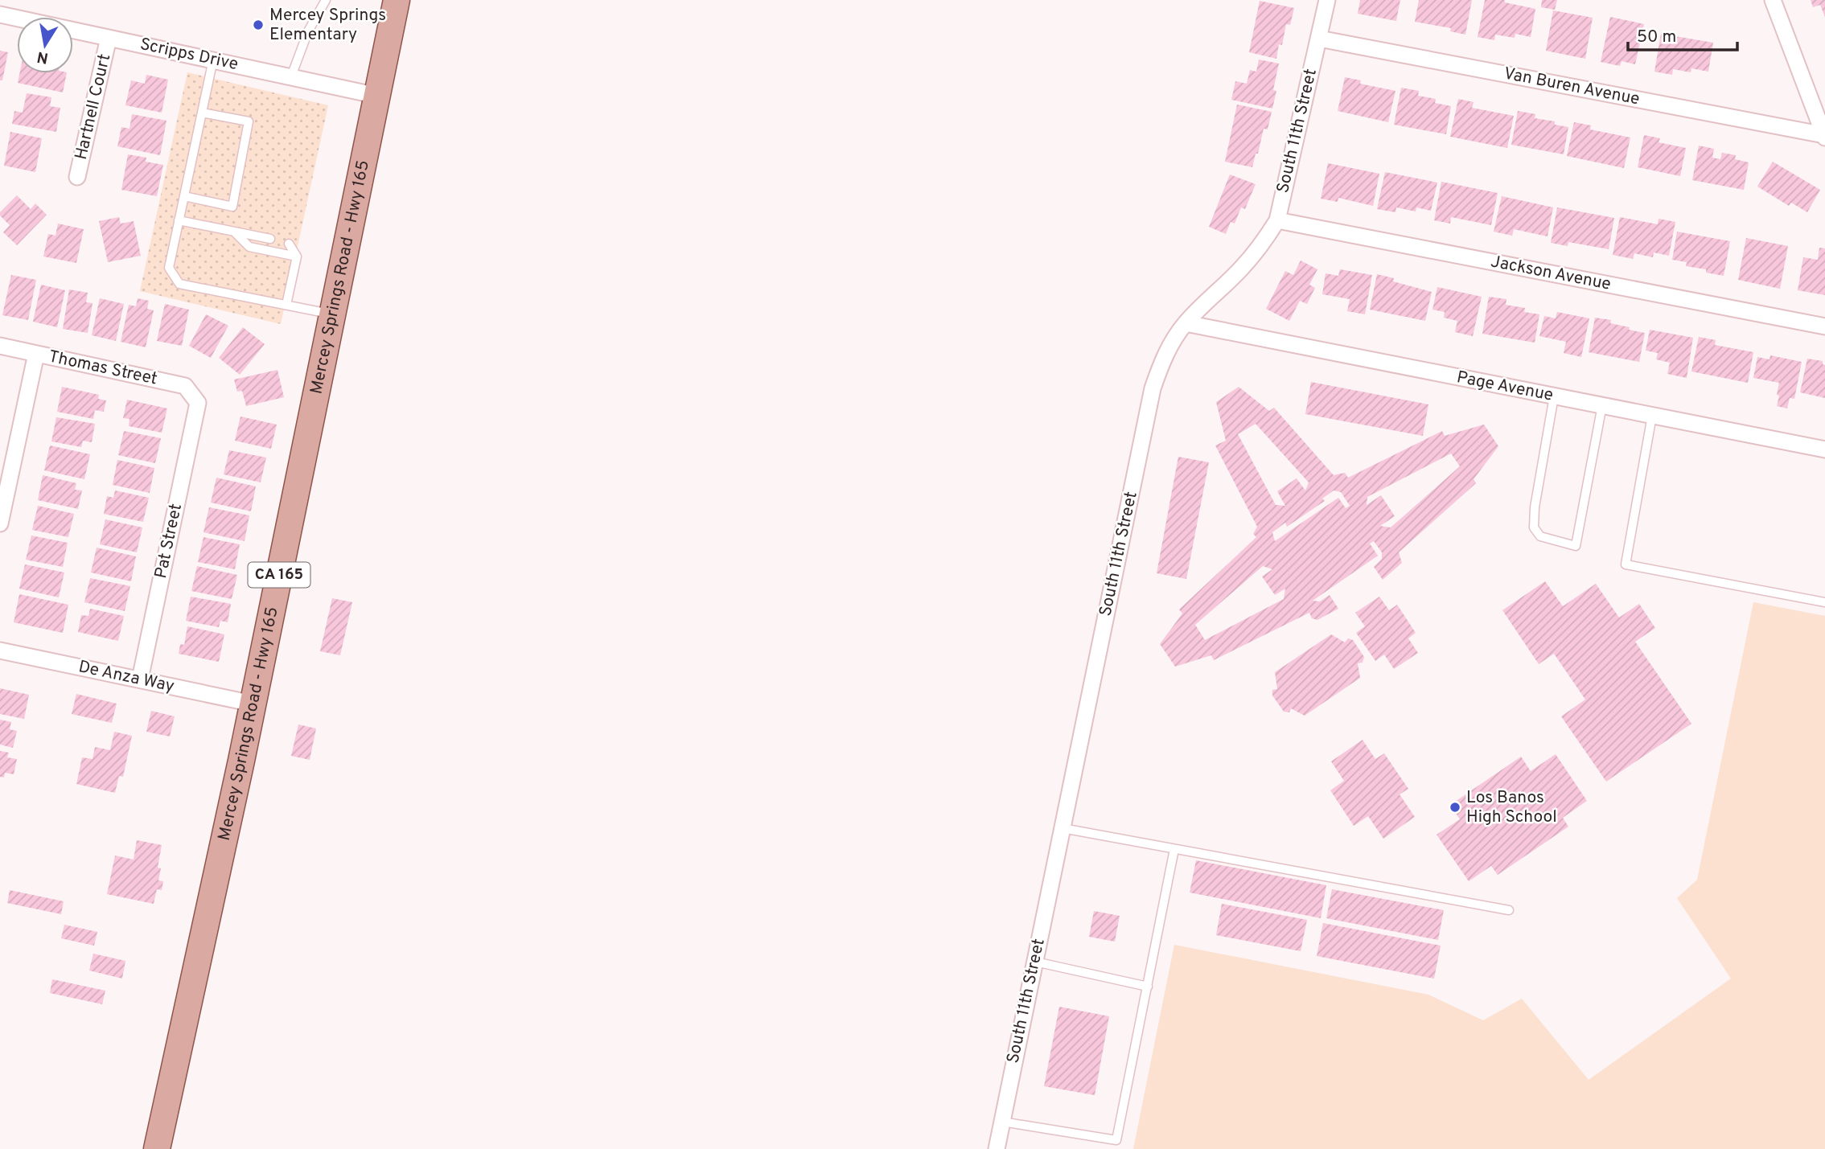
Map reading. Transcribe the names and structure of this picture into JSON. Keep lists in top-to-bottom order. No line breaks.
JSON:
{"streets":{"main road":["Mercey Springs Road - Hwy 165","CA 165"],"street":["Scripps Drive","Van Buren Avenue","Hartnell Court","South 11th Street","Jackson Avenue","Thomas Street","Page Avenue","Pat Street","De Anza Way"]},"crossings":[["Scripps Drive","Hartnell Court"],["Scripps Drive","Mercey Springs Road - Hwy 165"],["Van Buren Avenue","South 11th Street"],["South 11th Street","Jackson Avenue"],["South 11th Street","Page Avenue"],["Mercey Springs Road - Hwy 165","De Anza Way"],["Thomas Street","Pat Street"],["Pat Street","De Anza Way"]],"places":["Mercey Springs Elementary","Los Banos High School"],"scale_bar":"50 m","north":"bottom"}
